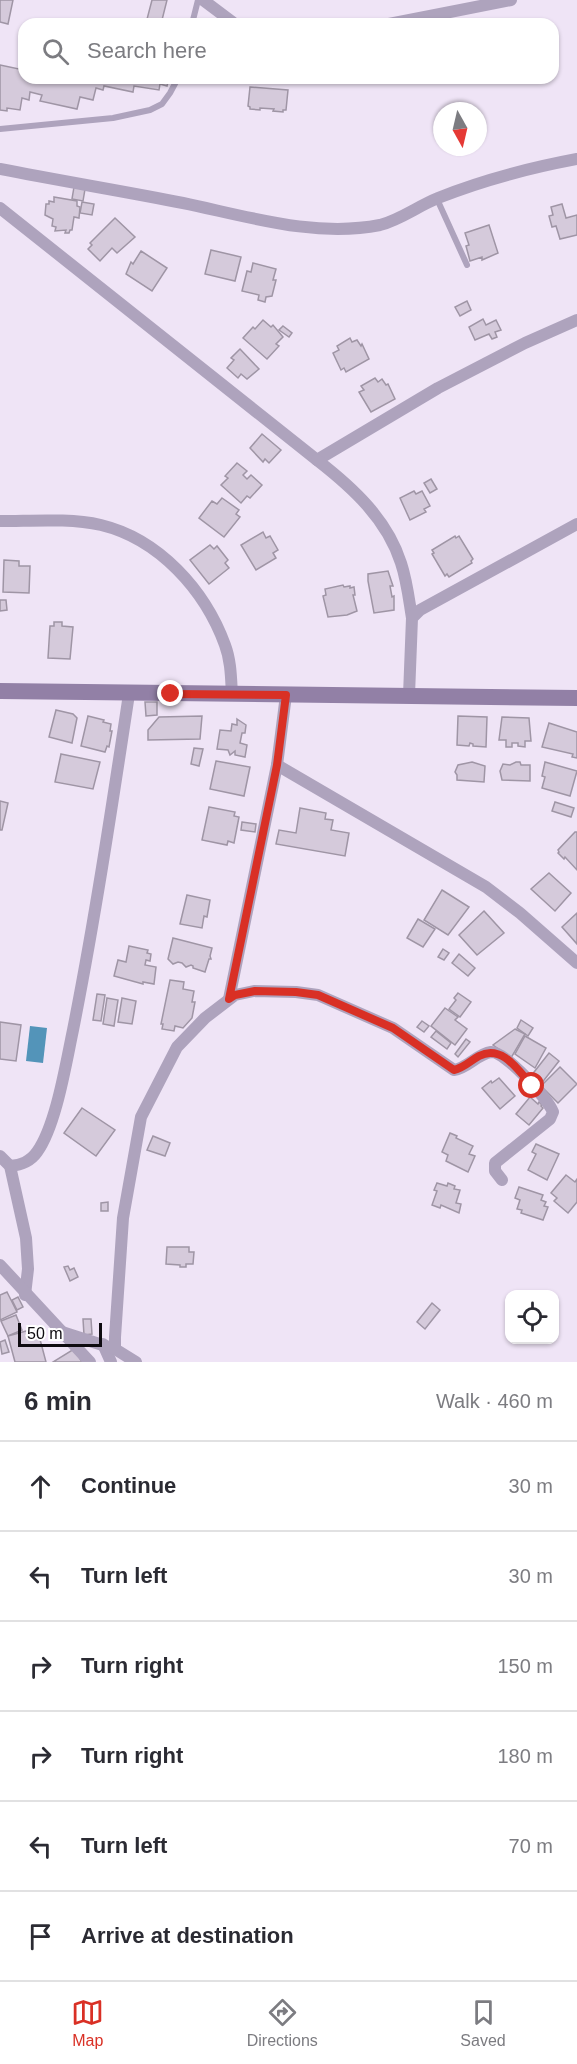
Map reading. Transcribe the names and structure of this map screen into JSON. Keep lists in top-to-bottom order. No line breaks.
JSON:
{"scale_bar":"50 m","north":"bottom","page":{"search":"Search here","scale":"50 m","heading":["6 min","Walk · 460 m"],"list":[["Continue","30 m"],["Turn left","30 m"],["Turn right","150 m"],["Turn right","180 m"],["Turn left","70 m"],"Arrive at destination"],"nav":["Map","Directions","Saved"]}}
